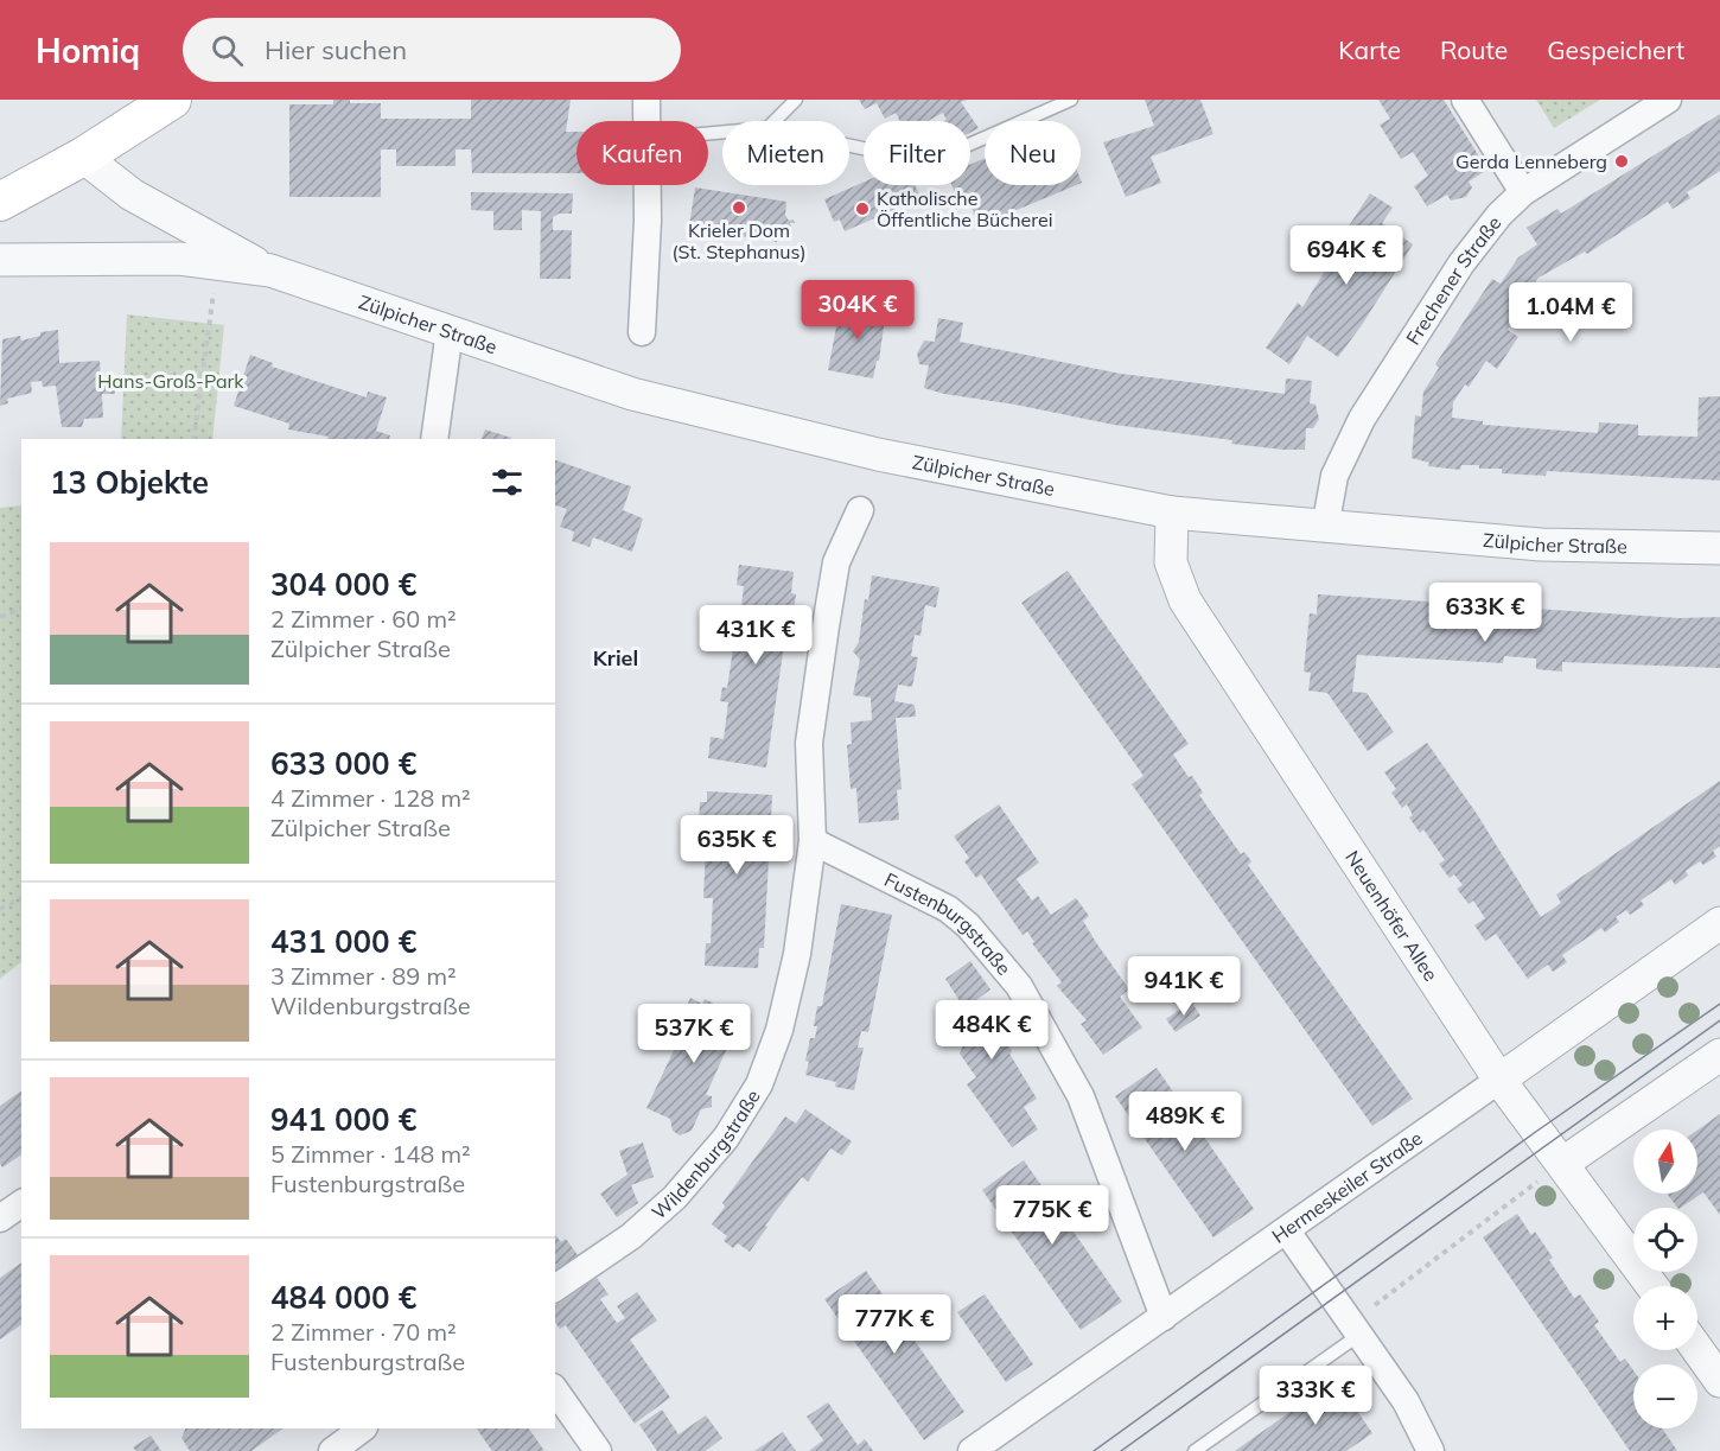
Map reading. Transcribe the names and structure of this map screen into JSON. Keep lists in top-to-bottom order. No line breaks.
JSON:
{"streets":{"street":["Frechener Straße","Zülpicher Straße","Neuenhöfer Allee","Fustenburgstraße","Wildenburgstraße","Hermeskeiler Straße"]},"crossings":[["Frechener Straße","Zülpicher Straße"],["Zülpicher Straße","Neuenhöfer Allee"],["Neuenhöfer Allee","Hermeskeiler Straße"],["Fustenburgstraße","Wildenburgstraße"],["Fustenburgstraße","Hermeskeiler Straße"]],"districts":["Kriel"],"parks":["Hans-Groß-Park"],"places":["Gerda Lenneberg","Krieler Dom (St. Stephanus)","Katholische Öffentliche Bücherei"],"north":"top","page":{"header":"Homiq","search":"Hier suchen","nav":["Karte","Route","Gespeichert"],"chip":["Kaufen","Mieten","Filter","Neu"],"price":["694K €","304K €","1.04M €","633K €","431K €","635K €","941K €","484K €","537K €","489K €","775K €","777K €","333K €"],"heading":"13 Objekte","list":[{"name":"304 000 €","note":"2 Zimmer · 60 m² · Zülpicher Straße"},{"name":"633 000 €","note":"4 Zimmer · 128 m² · Zülpicher Straße"},{"name":"431 000 €","note":"3 Zimmer · 89 m² · Wildenburgstraße"},{"name":"941 000 €","note":"5 Zimmer · 148 m² · Fustenburgstraße"},{"name":"484 000 €","note":"2 Zimmer · 70 m² · Fustenburgstraße"}],"map_buttons":["+","−"]}}
